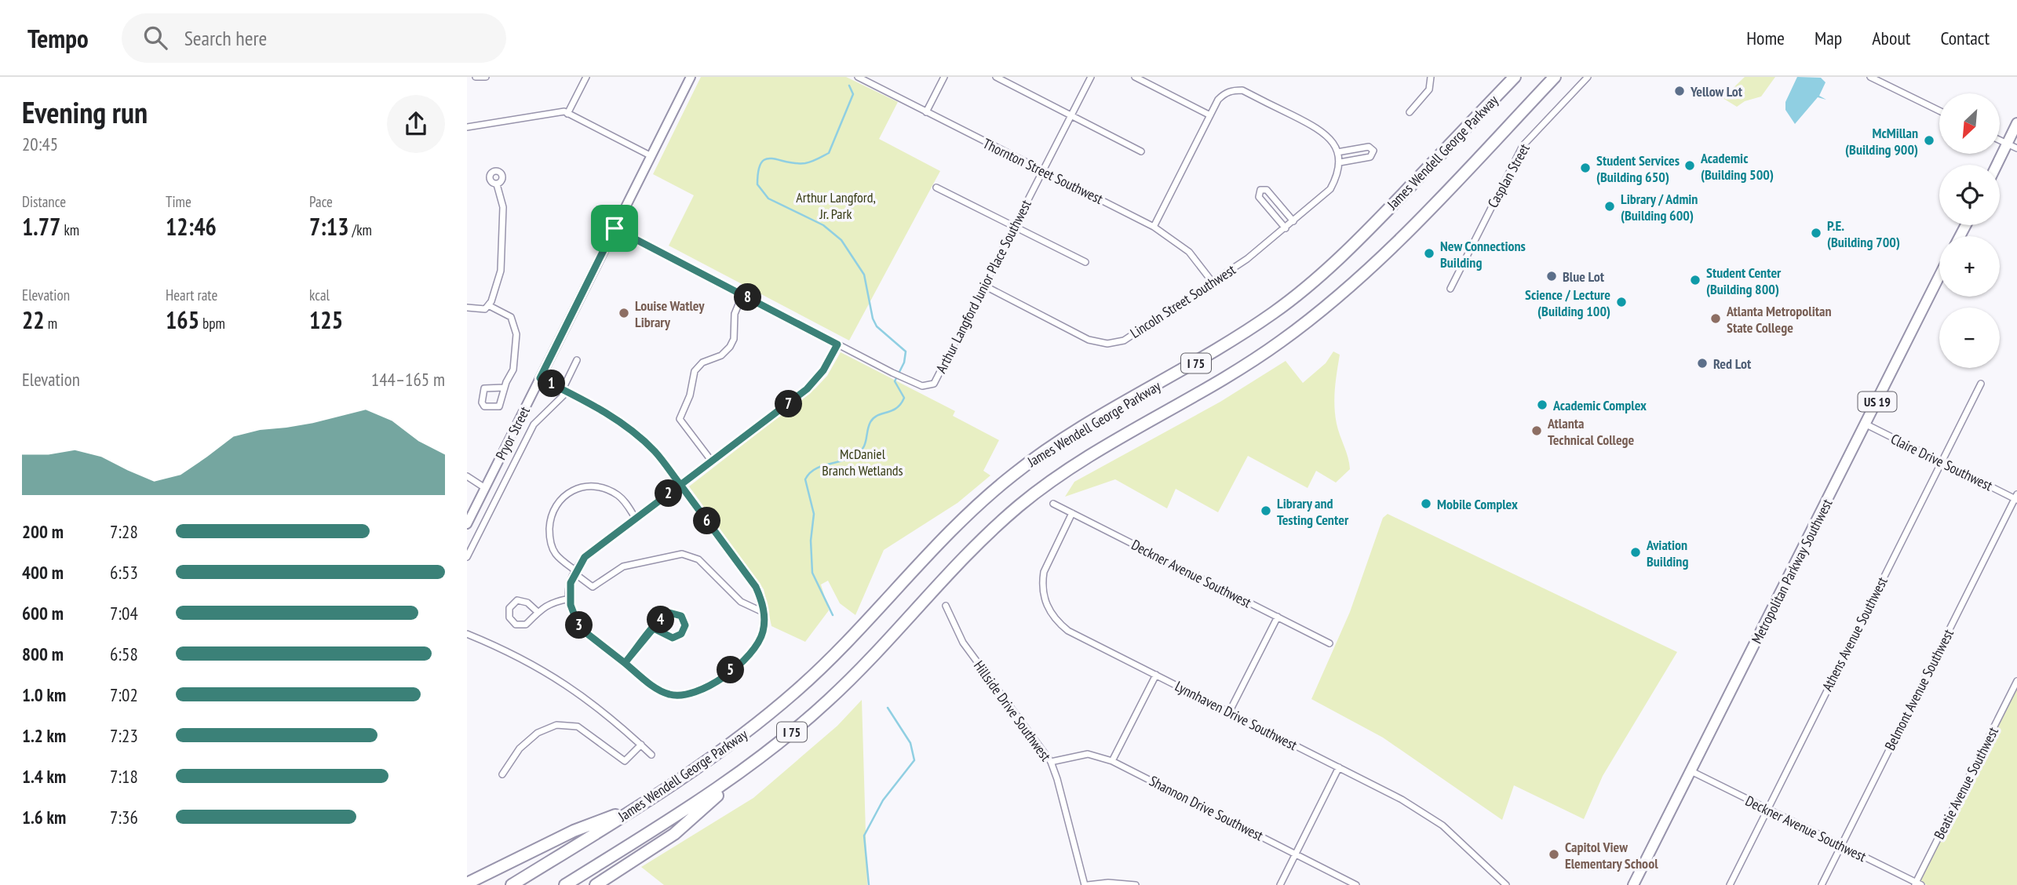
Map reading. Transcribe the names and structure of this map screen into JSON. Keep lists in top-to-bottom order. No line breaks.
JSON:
{"streets":{"highway":["James Wendell George Parkway","I 75"],"main road":["US 19","Pryor Street","Metropolitan Parkway Southwest"],"street":["Thornton Street Southwest","Casplan Street","Arthur Langford Junior Place Southwest","Lincoln Street Southwest","Claire Drive Southwest","Deckner Avenue Southwest","Athens Avenue Southwest","Belmont Avenue Southwest","Hillside Drive Southwest","Lynnhaven Drive Southwest","Beatie Avenue Southwest","Shannon Drive Southwest"]},"crossings":[["Thornton Street Southwest","Arthur Langford Junior Place Southwest"],["Thornton Street Southwest","Lincoln Street Southwest"],["Arthur Langford Junior Place Southwest","Lincoln Street Southwest"],["Arthur Langford Junior Place Southwest","Pryor Street"],["Claire Drive Southwest","Metropolitan Parkway Southwest"],["Claire Drive Southwest","Athens Avenue Southwest"],["Claire Drive Southwest","Belmont Avenue Southwest"],["Metropolitan Parkway Southwest","Deckner Avenue Southwest"],["Deckner Avenue Southwest","Athens Avenue Southwest"],["Deckner Avenue Southwest","Belmont Avenue Southwest"],["Deckner Avenue Southwest","Lynnhaven Drive Southwest"],["Deckner Avenue Southwest","Beatie Avenue Southwest"],["Hillside Drive Southwest","Shannon Drive Southwest"]],"parks":["Arthur Langford, Jr. Park","McDaniel Branch Wetlands"],"places":["Yellow Lot","McMillan (Building 900)","Academic (Building 500)","Student Services (Building 650)","Library / Admin (Building 600)","P.E. (Building 700)","New Connections Building","Blue Lot","Student Center (Building 800)","Science / Lecture (Building 100)","Louise Watley Library","Atlanta Metropolitan State College","Red Lot","Academic Complex","Atlanta Technical College","Mobile Complex","Library and Testing Center","Aviation Building","Capitol View Elementary School"],"north":"bottom left","page":{"header":"Tempo","search":"Search here","nav":["Home","Map","About","Contact"],"heading":["Evening run","20:45"],"map_buttons":["+","−"],"stats":[["Distance","1.77 km"],["Time","12:46"],["Pace","7:13 /km"],["Elevation","22 m"],["Heart rate","165 bpm"],["kcal","125"]],"pins":["8","1","7","2","6","4","3","5"],"chart":["Elevation","144–165 m"],"list":[{"name":"200 m","note":"7:28"},{"name":"400 m","note":"6:53"},{"name":"600 m","note":"7:04"},{"name":"800 m","note":"6:58"},{"name":"1.0 km","note":"7:02"},{"name":"1.2 km","note":"7:23"},{"name":"1.4 km","note":"7:18"},{"name":"1.6 km","note":"7:36"}]}}
